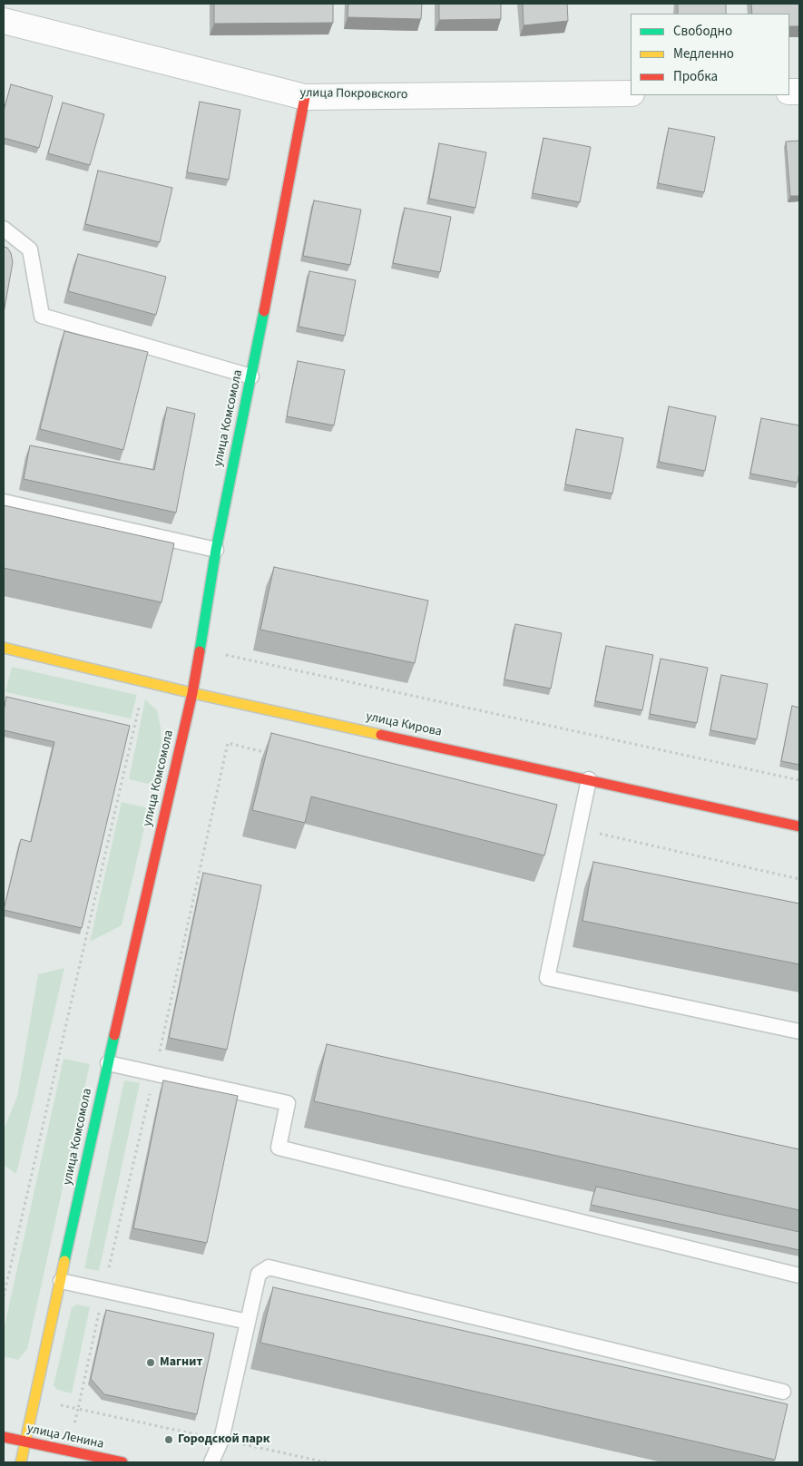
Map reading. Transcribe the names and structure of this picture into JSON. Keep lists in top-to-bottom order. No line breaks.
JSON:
{"streets":{"street":["улица Покровского","улица Комсомола","улица Кирова","улица Ленина"]},"crossings":[["улица Покровского","улица Комсомола"],["улица Комсомола","улица Кирова"],["улица Комсомола","улица Ленина"]],"places":["Магнит","Городской парк"],"legend":["Свободно","Медленно","Пробка"]}
